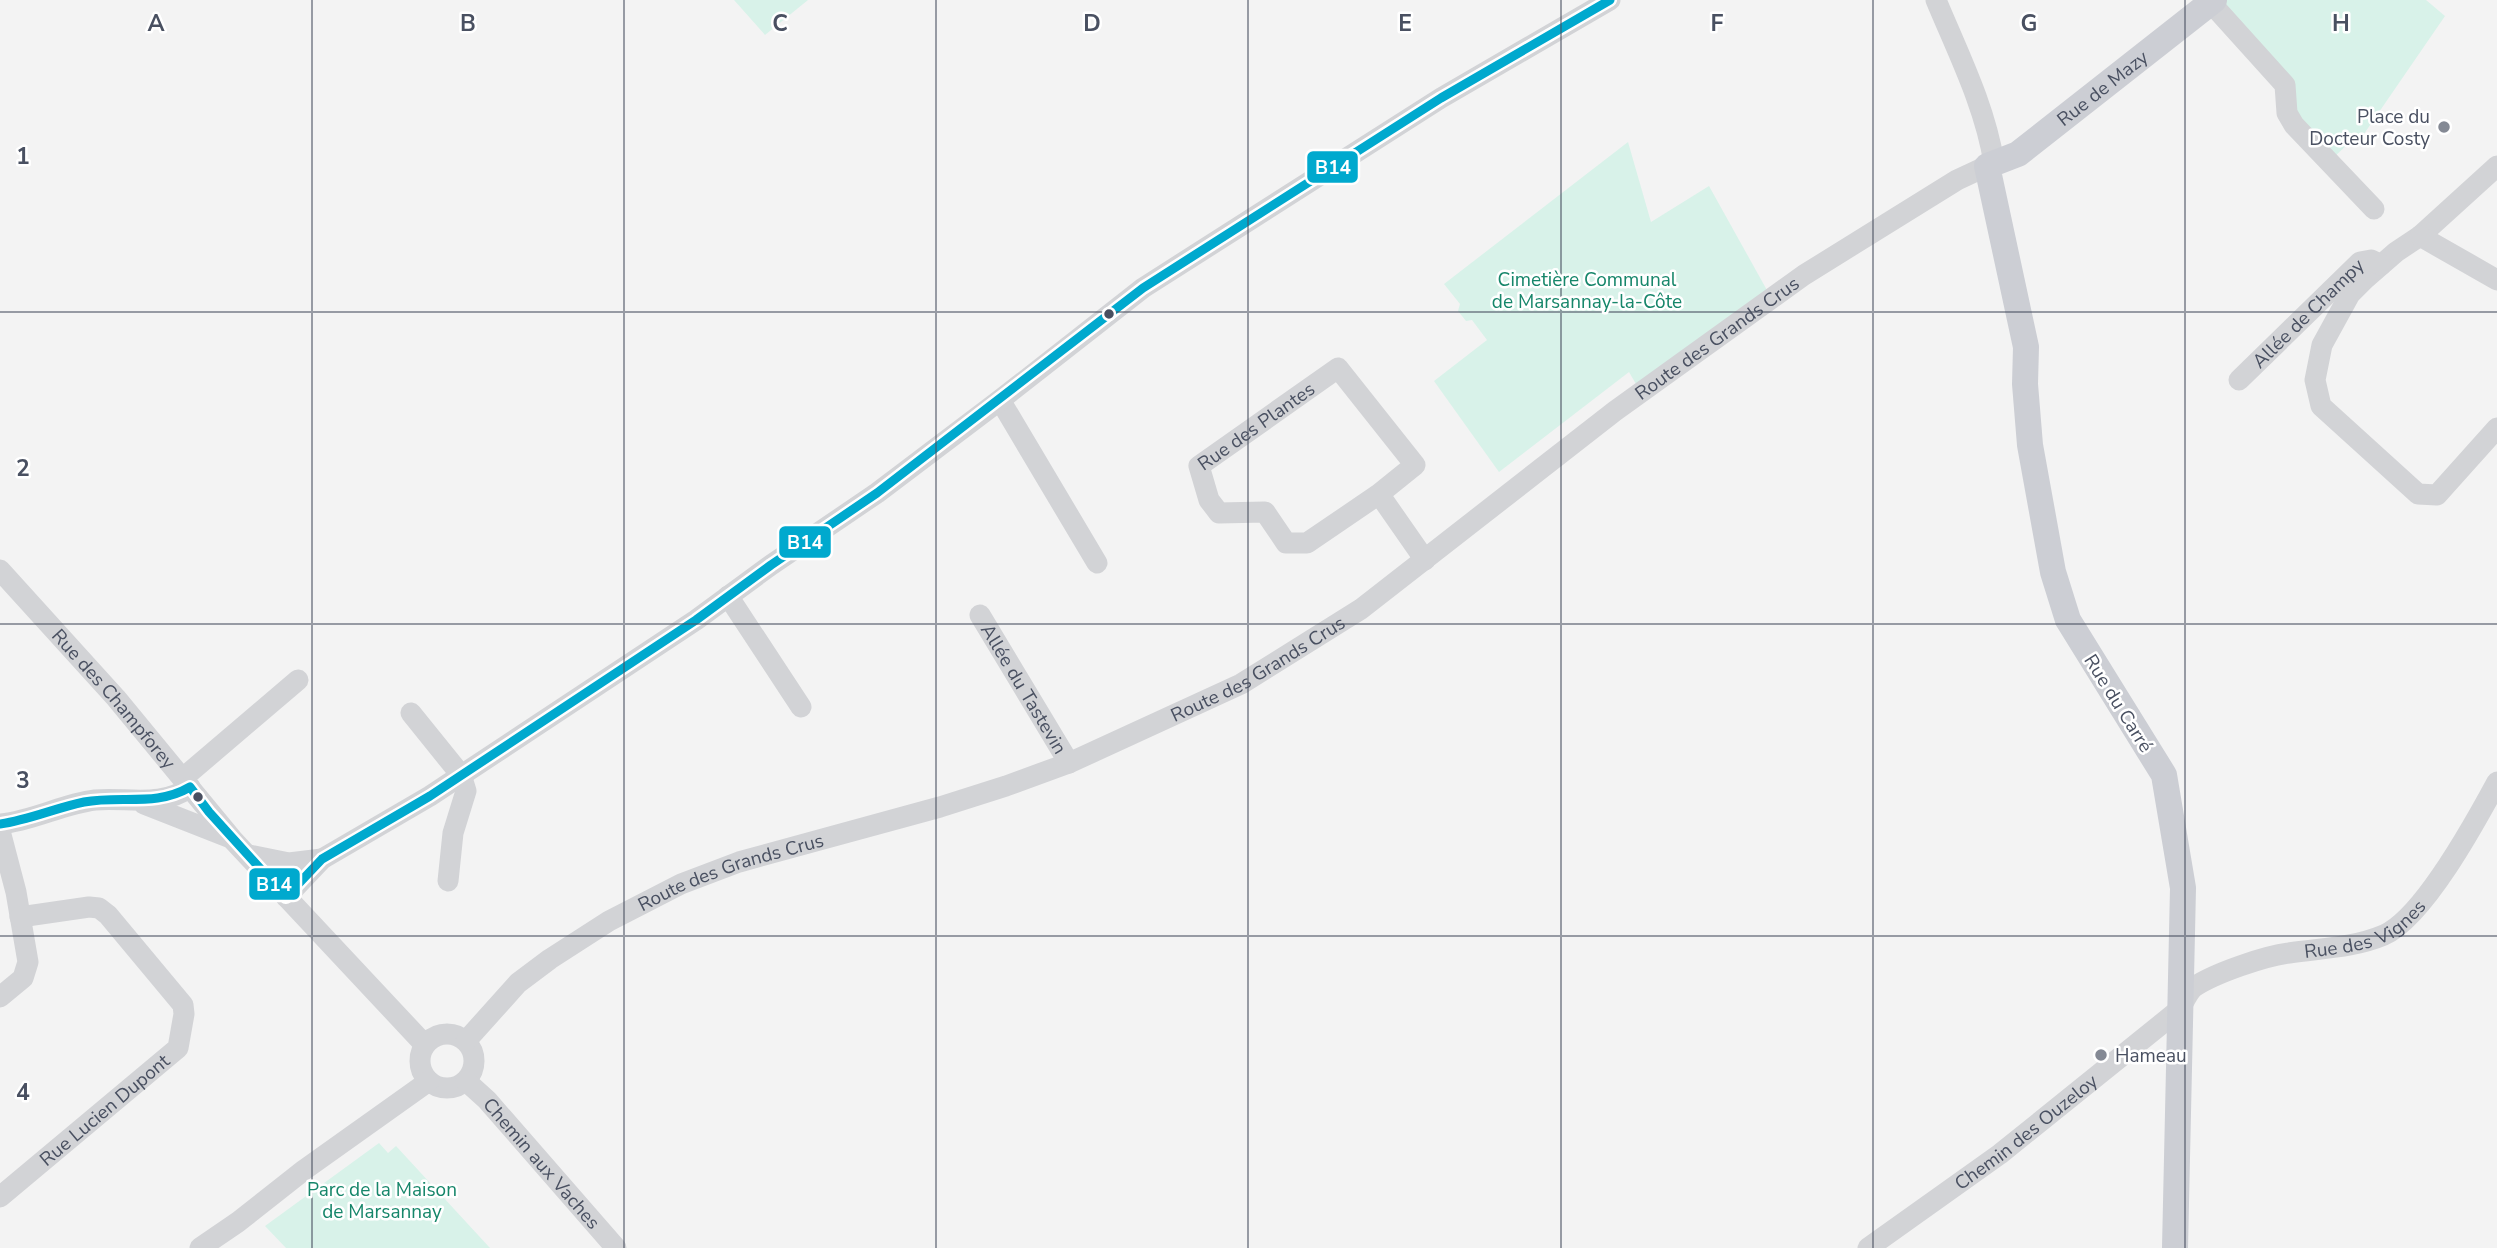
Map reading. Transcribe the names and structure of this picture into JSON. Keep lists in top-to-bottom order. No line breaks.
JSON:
{"streets":{"main road":["Rue de Mazy","Rue du Carré"],"street":["Allée de Champy","Route des Grands Crus","Rue des Plantes","Allée du Tastevin","Rue des Champforey","Rue des Vignes","Rue Lucien Dupont","Chemin des Ouzeloy","Chemin aux Vaches"]},"crossings":[["Rue de Mazy","Route des Grands Crus"],["Rue de Mazy","Rue du Carré"],["Route des Grands Crus","Allée du Tastevin"],["Route des Grands Crus","Rue des Champforey"],["Route des Grands Crus","Rue du Carré"],["Route des Grands Crus","Chemin aux Vaches"],["Rue des Champforey","Chemin aux Vaches"],["Rue du Carré","Rue des Vignes"],["Rue du Carré","Chemin des Ouzeloy"],["Rue des Vignes","Chemin des Ouzeloy"]],"parks":["Cimetière Communal de Marsannay-la-Côte","Parc de la Maison de Marsannay"],"places":["Place du Docteur Costy","Hameau"],"lines":["transit line B14"],"grid":{"columns":["A","B","C","D","E","F","G","H"],"rows":["1","2","3","4"]}}
